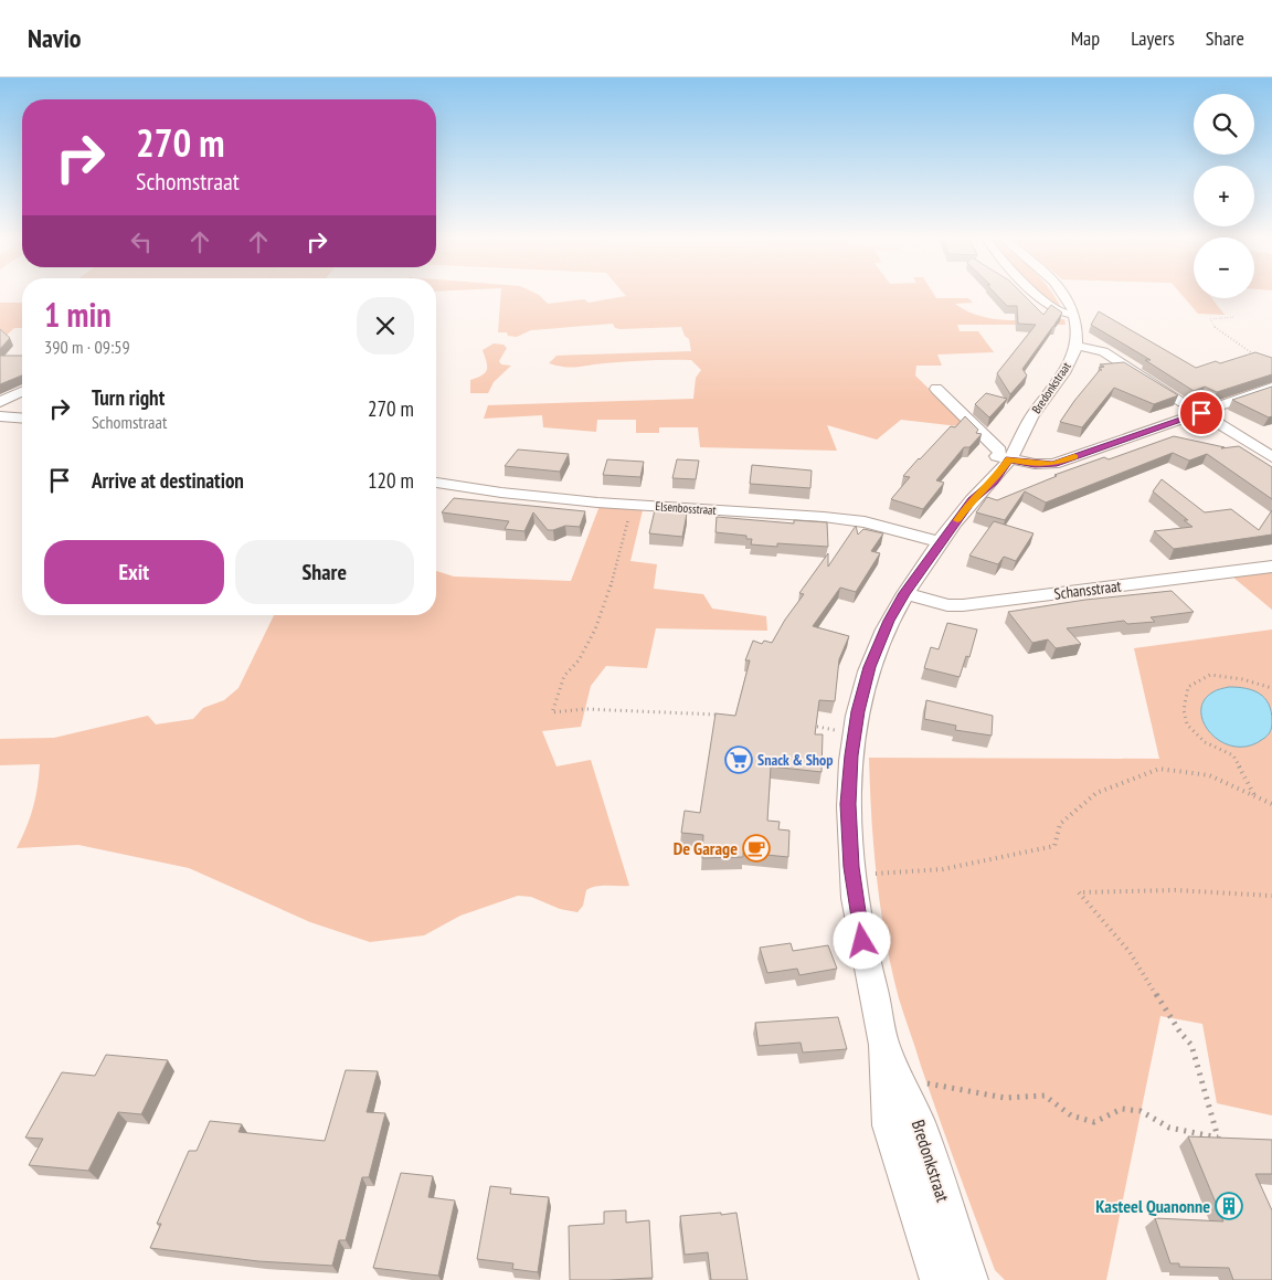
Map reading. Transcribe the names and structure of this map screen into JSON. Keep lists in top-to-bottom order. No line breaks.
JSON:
{"streets":{"street":["Bredonkstraat","Elsenbosstraat","Schansstraat"]},"crossings":[["Bredonkstraat","Elsenbosstraat"],["Bredonkstraat","Schansstraat"]],"places":{"supermarket":["Snack & Shop"],"cafe":["De Garage"],"building":["Kasteel Quanonne"]},"page":{"header":"Navio","nav":["Map","Layers","Share"],"map_buttons":["+","−"],"turn":["270 m","Schomstraat"],"heading":["1 min","390 m · 09:59"],"list":[{"name":"Turn right","note":"Schomstraat","value":"270 m"},{"name":"Arrive at destination","value":"120 m"}],"buttons":["Exit","Share"]}}
